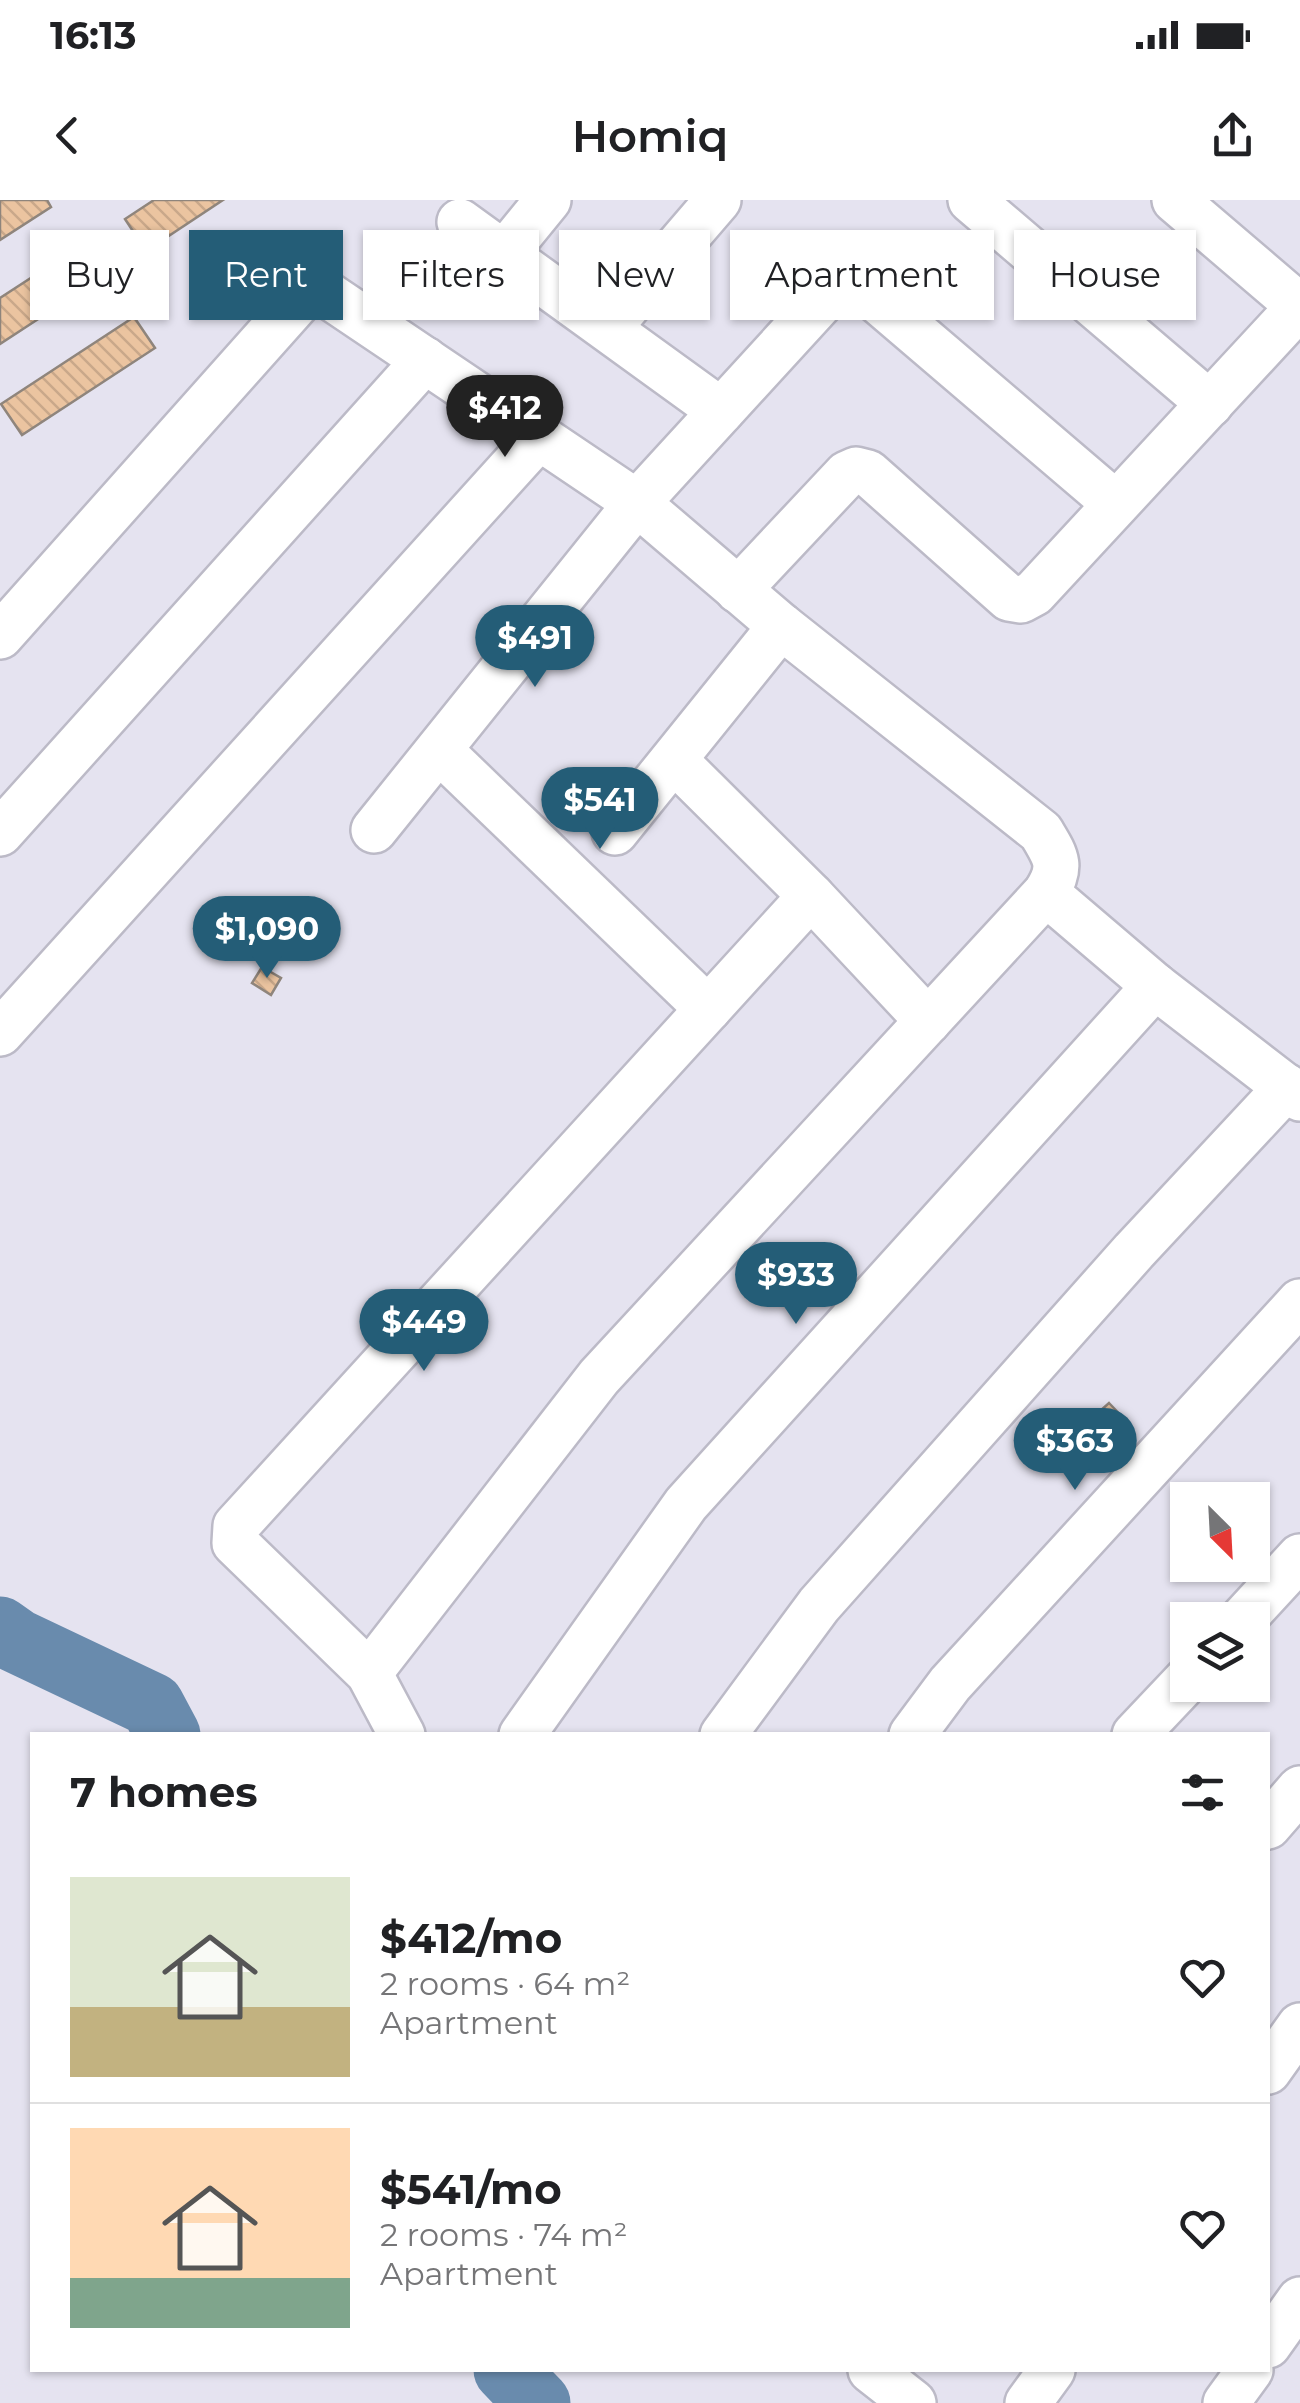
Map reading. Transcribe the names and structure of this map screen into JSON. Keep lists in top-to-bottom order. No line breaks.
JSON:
{"north":"bottom right","page":{"status":"16:13","header":"Homiq","chip":["Buy","Rent","Filters","New","Apartment","House"],"price":["$412","$491","$541","$1,090","$933","$449","$363"],"heading":"7 homes","list":[{"name":"$412/mo","note":"2 rooms · 64 m² · Apartment"},{"name":"$541/mo","note":"2 rooms · 74 m² · Apartment"}]}}
